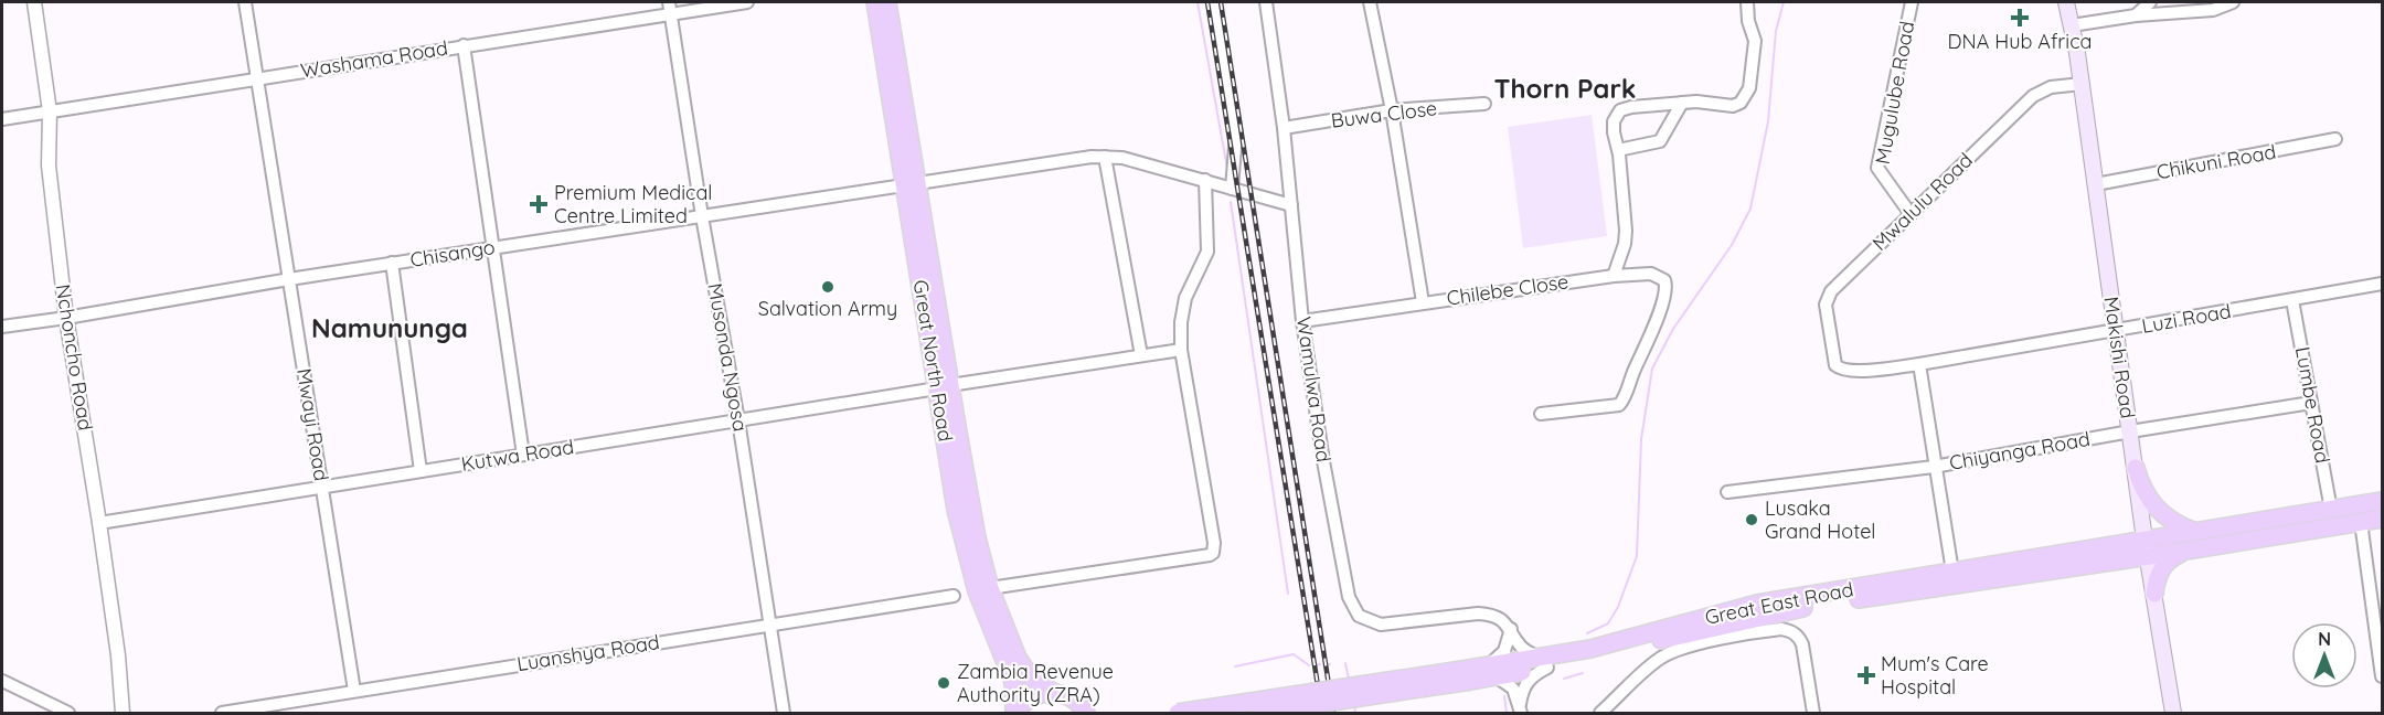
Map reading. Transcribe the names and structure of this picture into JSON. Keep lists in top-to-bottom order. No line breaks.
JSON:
{"streets":{"main road":["Makishi Road","Great North Road","Great East Road"],"street":["Washama Road","Mugulube Road","Buwa Close","Chikuni Road","Mwalulu Road","Chisango","Chilebe Close","Luzi Road","Nchoncho Road","Musonda Ngosa","Wamulwa Road","Lumbe Road","Mwayi Road","Chiyanga Road","Kutwa Road","Luanshya Road"]},"crossings":[["Washama Road","Nchoncho Road"],["Washama Road","Musonda Ngosa"],["Washama Road","Mwayi Road"],["Mugulube Road","Mwalulu Road"],["Buwa Close","Wamulwa Road"],["Chikuni Road","Makishi Road"],["Mwalulu Road","Luzi Road"],["Mwalulu Road","Makishi Road"],["Chisango","Nchoncho Road"],["Chisango","Musonda Ngosa"],["Chisango","Great North Road"],["Chisango","Wamulwa Road"],["Chisango","Mwayi Road"],["Chilebe Close","Wamulwa Road"],["Luzi Road","Makishi Road"],["Luzi Road","Lumbe Road"],["Nchoncho Road","Kutwa Road"],["Musonda Ngosa","Kutwa Road"],["Musonda Ngosa","Luanshya Road"],["Makishi Road","Chiyanga Road"],["Makishi Road","Great East Road"],["Great North Road","Kutwa Road"],["Wamulwa Road","Great East Road"],["Lumbe Road","Chiyanga Road"],["Lumbe Road","Great East Road"],["Mwayi Road","Kutwa Road"],["Mwayi Road","Luanshya Road"]],"districts":["Thorn Park","Namununga"],"places":{"health":["DNA Hub Africa","Premium Medical Centre Limited","Mum's Care Hospital"],"other":["Salvation Army","Lusaka Grand Hotel","Zambia Revenue Authority (ZRA)"]},"north":"top"}
